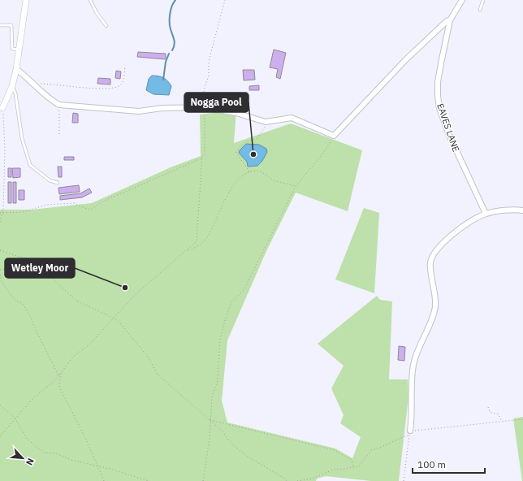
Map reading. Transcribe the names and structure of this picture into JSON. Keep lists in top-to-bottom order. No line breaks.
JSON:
{"streets":{"street":["EAVES LANE"]},"places":["Nogga Pool","Wetley Moor"],"scale_bar":"100 m","north":"bottom right"}
